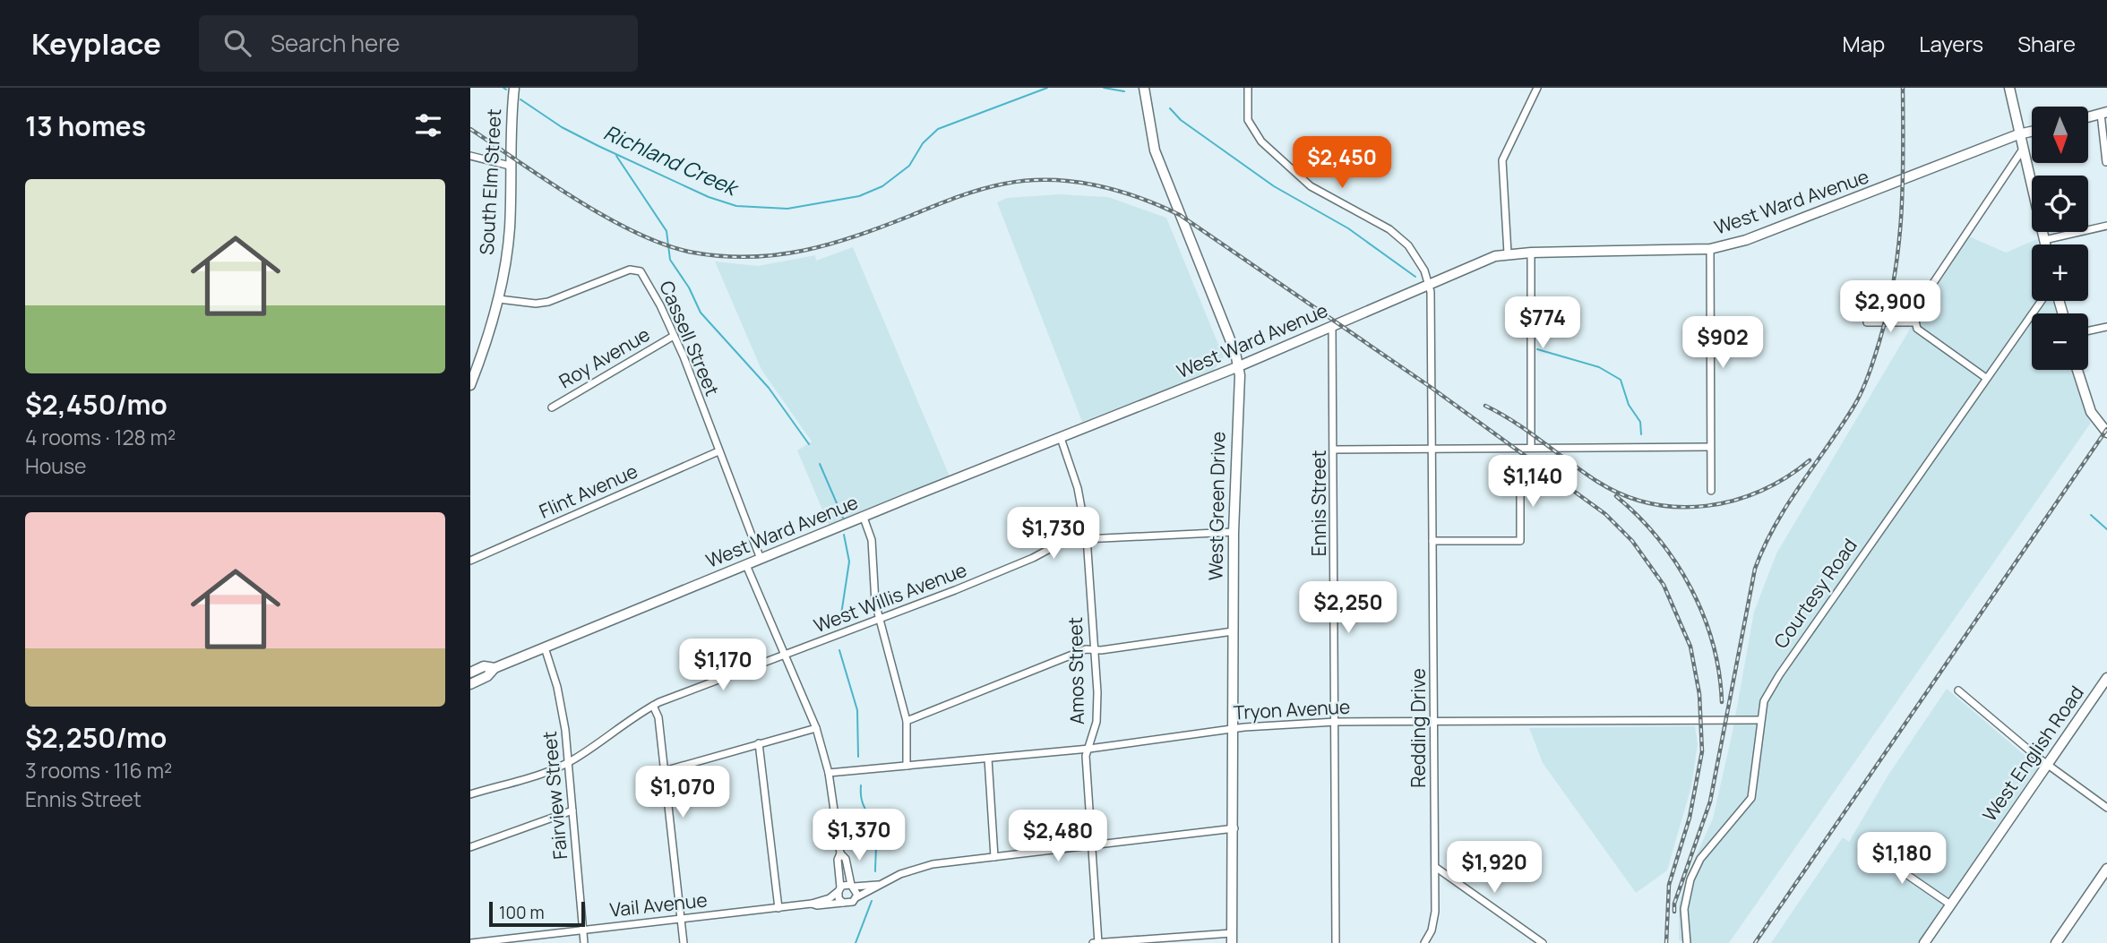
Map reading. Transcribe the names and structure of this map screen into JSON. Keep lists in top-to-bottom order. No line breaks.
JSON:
{"streets":{"street":["South Elm Street","West Ward Avenue","Cassell Street","Roy Avenue","Flint Avenue","Ennis Street","West Green Drive","Courtesy Road","West Willis Avenue","Amos Street","Tryon Avenue","Redding Drive","West English Road","Fairview Street","Vail Avenue"]},"crossings":[["South Elm Street","Cassell Street"],["West Ward Avenue","Cassell Street"],["West Ward Avenue","Ennis Street"],["West Ward Avenue","West Green Drive"],["West Ward Avenue","Amos Street"],["West Ward Avenue","Redding Drive"],["West Ward Avenue","Fairview Street"],["Cassell Street","Roy Avenue"],["Cassell Street","Flint Avenue"],["Ennis Street","Tryon Avenue"],["West Green Drive","West Willis Avenue"],["West Green Drive","Tryon Avenue"],["Courtesy Road","Tryon Avenue"],["West Willis Avenue","Amos Street"],["West Willis Avenue","Fairview Street"],["Amos Street","Tryon Avenue"],["Tryon Avenue","Redding Drive"],["Fairview Street","Vail Avenue"]],"water":["Richland Creek"],"scale_bar":"100 m","north":"bottom","page":{"header":"Keyplace","search":"Search here","nav":["Map","Layers","Share"],"heading":"13 homes","map_buttons":["+","−"],"price":["$2,450","$2,900","$774","$902","$1,140","$1,730","$2,250","$1,170","$1,070","$1,370","$2,480","$1,180","$1,920"],"list":[{"name":"$2,450/mo","note":"4 rooms · 128 m² · House"},{"name":"$2,250/mo","note":"3 rooms · 116 m² · Ennis Street"}],"scale":"100 m"}}
